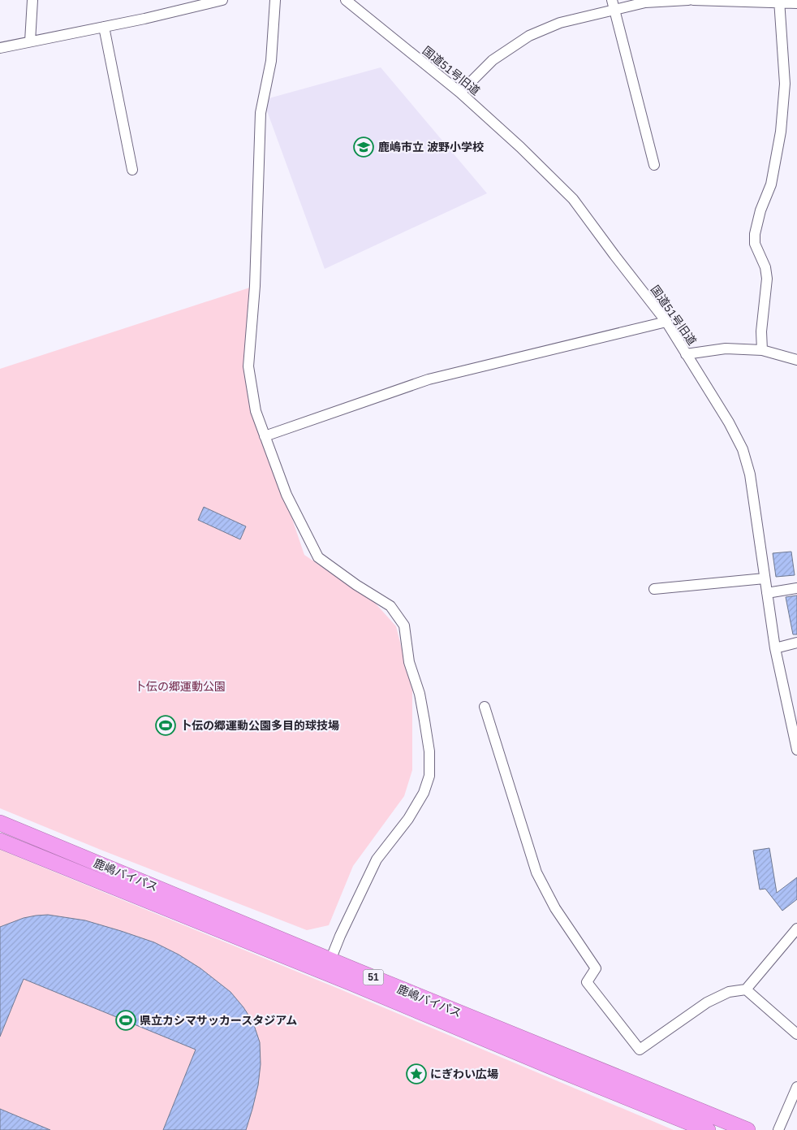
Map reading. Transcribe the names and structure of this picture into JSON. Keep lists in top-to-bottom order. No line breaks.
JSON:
{"streets":{"highway":["鹿嶋バイパス","51"],"street":["国道51号旧道"]},"parks":["卜伝の郷運動公園"],"places":{"school or university":["鹿嶋市立 波野小学校"],"sports":["卜伝の郷運動公園多目的球技場","県立カシマサッカースタジアム"],"place":["にぎわい広場"]}}
